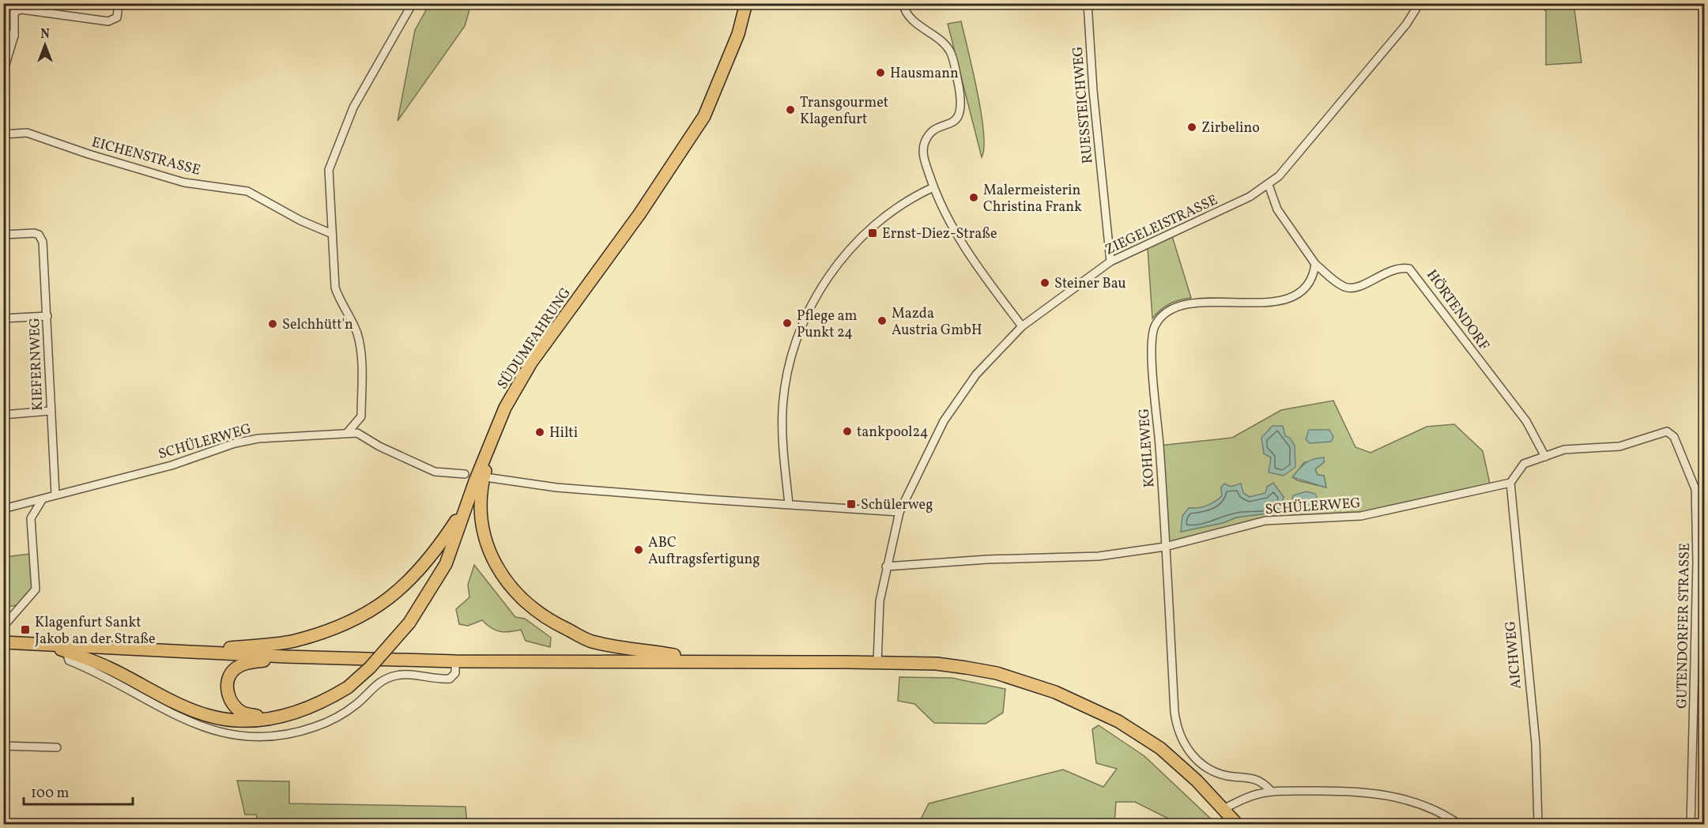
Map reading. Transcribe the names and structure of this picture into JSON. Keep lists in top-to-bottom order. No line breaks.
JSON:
{"streets":{"main road":["SÜDUMFAHRUNG"],"street":["RUESSTEICHWEG","EICHENSTRASSE","ZIEGELEISTRASSE","HÖRTENDORF","KIEFERNWEG","SCHÜLERWEG","KOHLEWEG","GUTENDORFER STRASSE","AICHWEG"]},"crossings":[["RUESSTEICHWEG","ZIEGELEISTRASSE"],["ZIEGELEISTRASSE","SCHÜLERWEG"],["HÖRTENDORF","KOHLEWEG"],["HÖRTENDORF","GUTENDORFER STRASSE"],["KIEFERNWEG","SCHÜLERWEG"],["SCHÜLERWEG","KOHLEWEG"],["SCHÜLERWEG","AICHWEG"]],"places":{"other":["Hausmann","Transgourmet Klagenfurt","Zirbelino","Malermeisterin Christina Frank","Steiner Bau","Mazda Austria GmbH","Pflege am Punkt 24","Selchhütt'n","tankpool24","Hilti","ABC Auftragsfertigung"],"transit":["Ernst-Diez-Straße","Schülerweg","Klagenfurt Sankt Jakob an der Straße"]},"scale_bar":"100 m","north":"top"}
